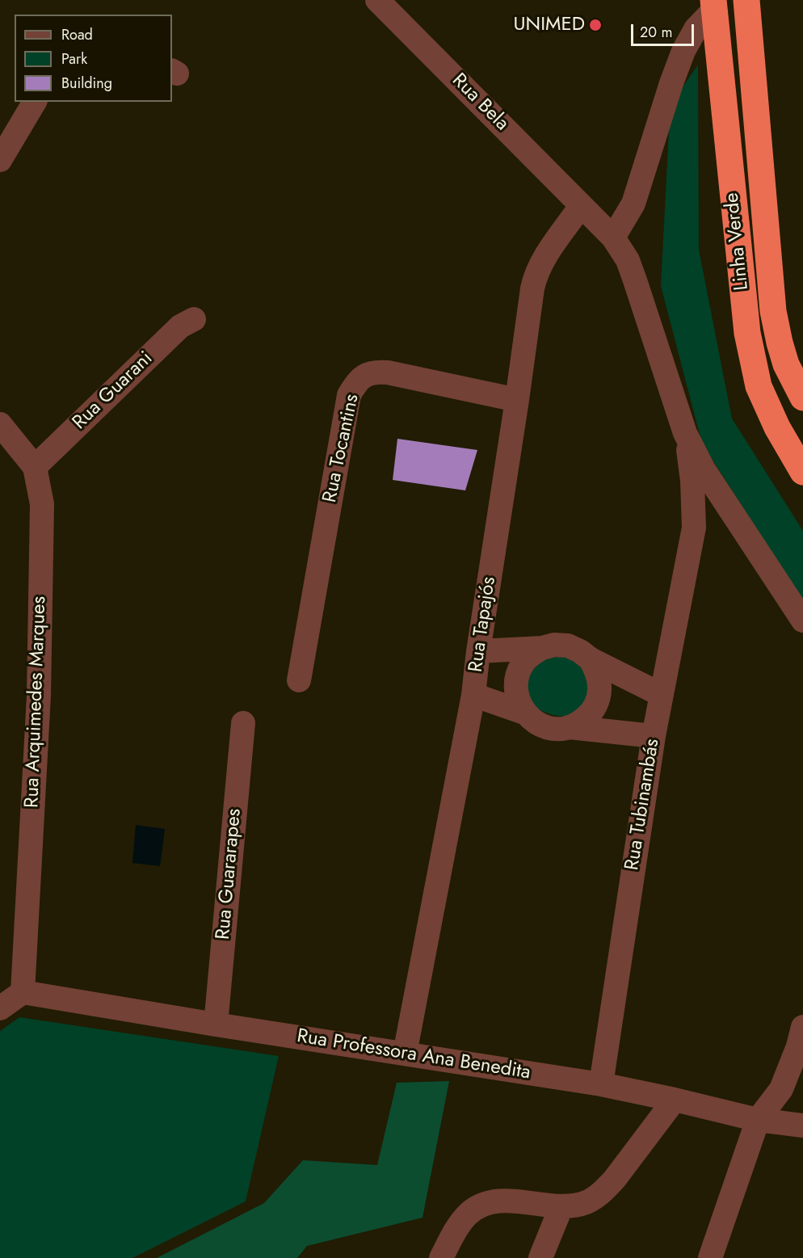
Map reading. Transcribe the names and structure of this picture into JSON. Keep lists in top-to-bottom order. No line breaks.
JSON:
{"streets":{"highway":["Linha Verde"],"street":["Rua Bela","Rua Guarani","Rua Tocantins","Rua Tapajós","Rua Arquimedes Marques","Rua Tubinambás","Rua Guararapes","Rua Professora Ana Benedita"]},"crossings":[["Rua Bela","Rua Tapajós"],["Rua Guarani","Rua Arquimedes Marques"],["Rua Tocantins","Rua Tapajós"],["Rua Tapajós","Rua Professora Ana Benedita"],["Rua Arquimedes Marques","Rua Professora Ana Benedita"],["Rua Tubinambás","Rua Professora Ana Benedita"],["Rua Guararapes","Rua Professora Ana Benedita"]],"places":["UNIMED"],"legend":["Road","Park","Building"],"scale_bar":"20 m"}
